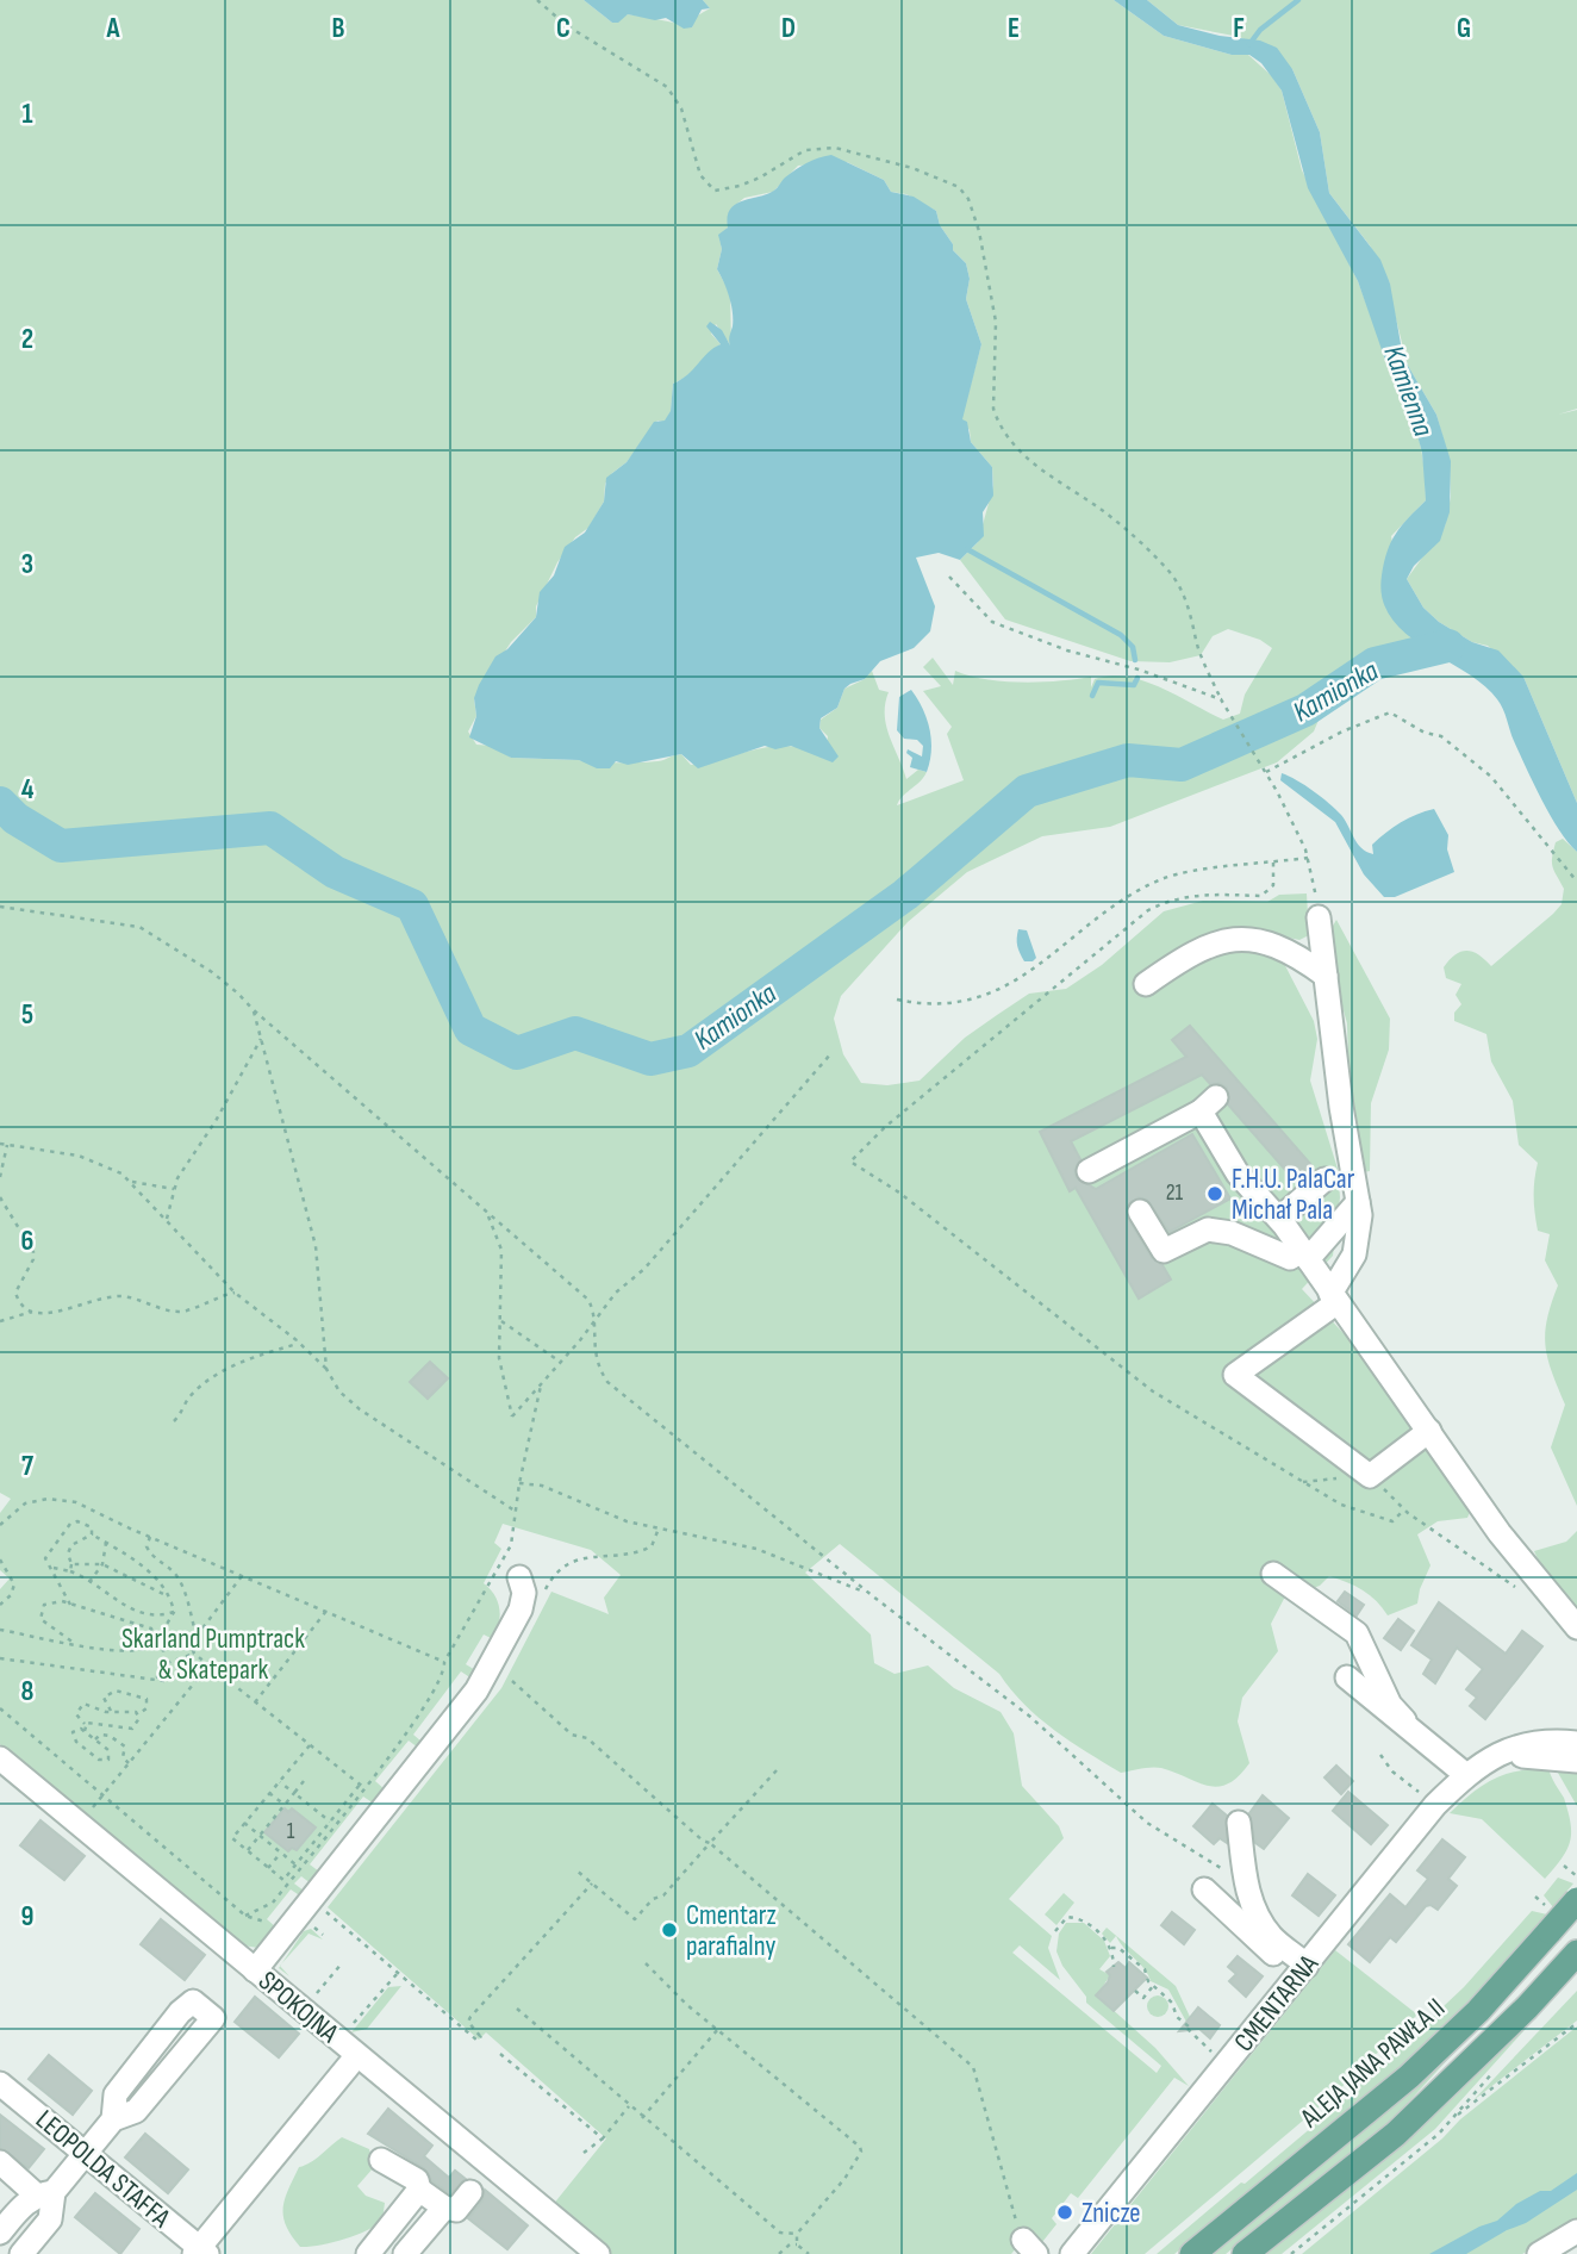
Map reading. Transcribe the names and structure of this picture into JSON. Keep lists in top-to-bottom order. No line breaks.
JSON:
{"streets":{"main road":["ALEJA JANA PAWŁA II"],"street":["CMENTARNA","SPOKOJNA","LEOPOLDA STAFFA"]},"water":["Kamienna","Kamionka"],"parks":["Skarland Pumptrack & Skatepark"],"places":["F.H.U. PalaCar Michał Pala","Cmentarz parafialny","Znicze"],"house_numbers":["21","1"],"grid":{"columns":["A","B","C","D","E","F","G"],"rows":["1","2","3","4","5","6","7","8","9"]}}
